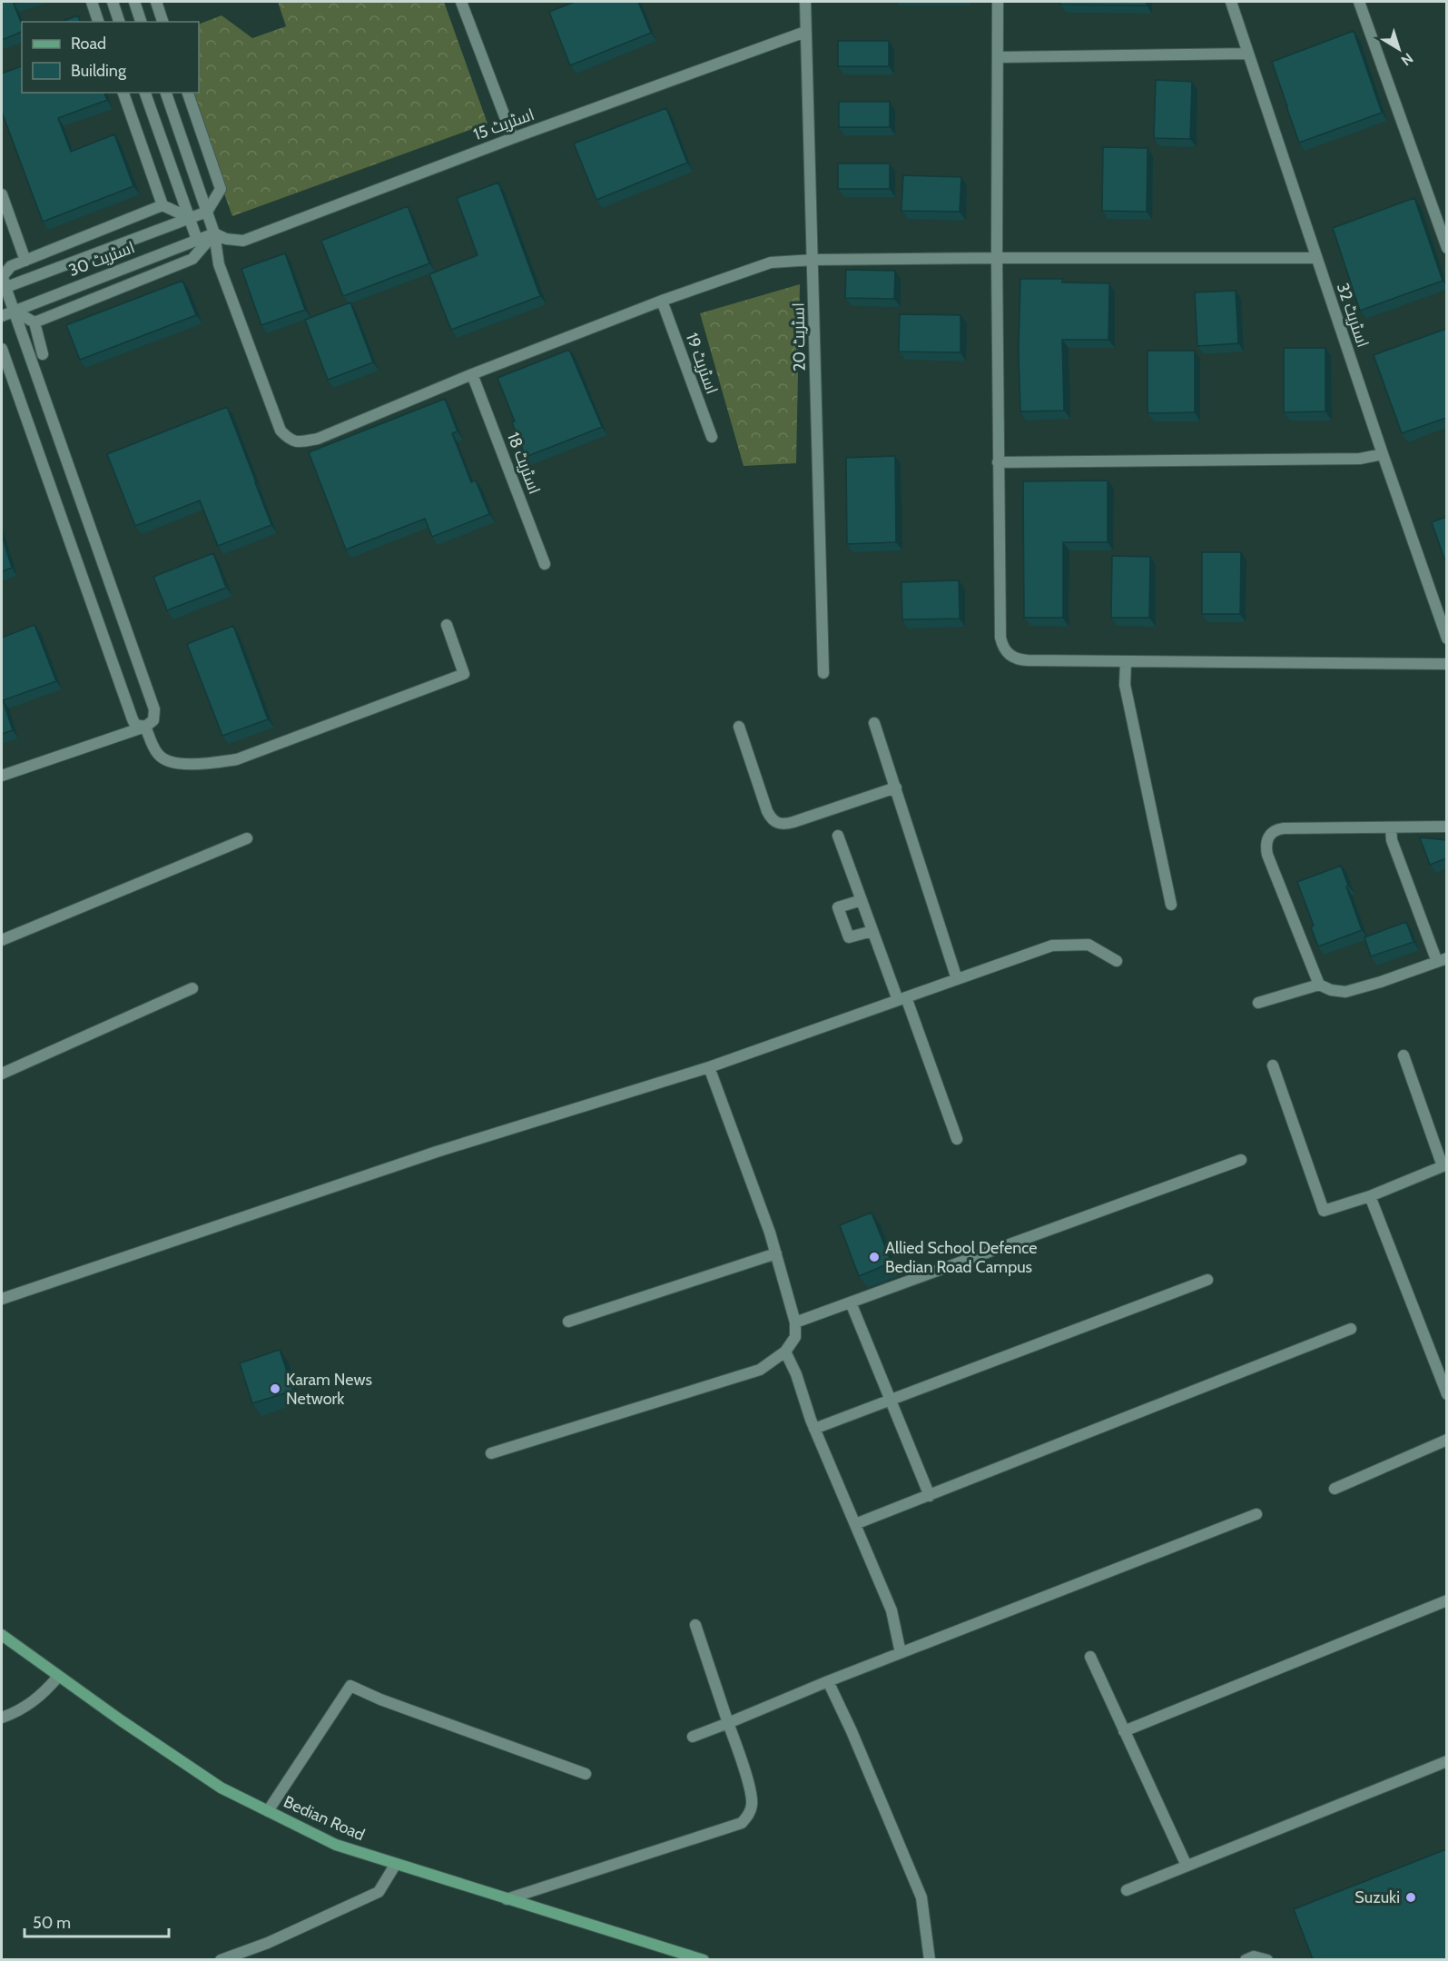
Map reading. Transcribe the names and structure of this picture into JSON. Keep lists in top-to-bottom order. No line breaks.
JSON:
{"streets":{"main road":["Bedian Road"],"street":["اسٹریٹ 15","اسٹریٹ 30","اسٹریٹ 32","اسٹریٹ 20","اسٹریٹ 19","اسٹریٹ 18"]},"crossings":[["اسٹریٹ 15","اسٹریٹ 30"],["اسٹریٹ 15","اسٹریٹ 20"]],"places":["Allied School Defence Bedian Road Campus","Karam News Network","Suzuki"],"legend":["Road","Building"],"scale_bar":"50 m","north":"bottom right"}
